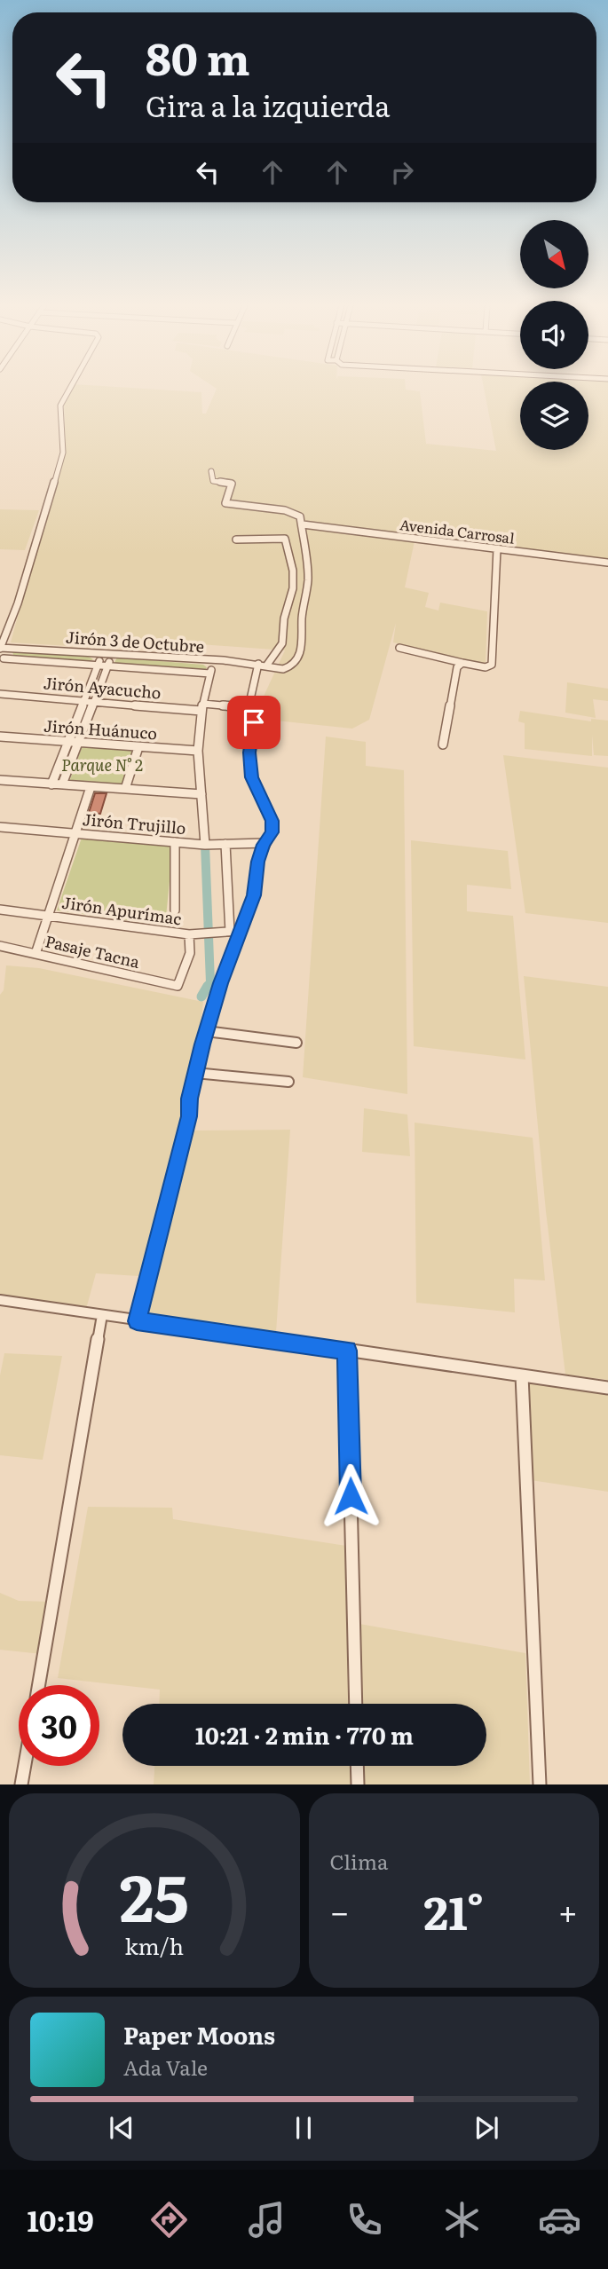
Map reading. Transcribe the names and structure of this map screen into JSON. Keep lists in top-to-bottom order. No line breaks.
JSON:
{"streets":{"street":["Avenida Carrosal","Jirón 3 de Octubre","Jirón Ayacucho","Jirón Huánuco","Jirón Trujillo","Jirón Apurímac","Pasaje Tacna"]},"crossings":[["Avenida Carrosal","Jirón 3 de Octubre"],["Jirón 3 de Octubre","Jirón Ayacucho"],["Jirón Apurímac","Pasaje Tacna"]],"parks":["Parque N° 2"],"north":"bottom right","page":{"turn":["80 m","Gira a la izquierda"],"limit":"30","trip":"10:21 · 2 min · 770 m","tile":"Clima","heat":["−","21°","+"],"song":["Paper Moons","Ada Vale"],"tabs":"10:19","gauge":["25","km/h"]}}
